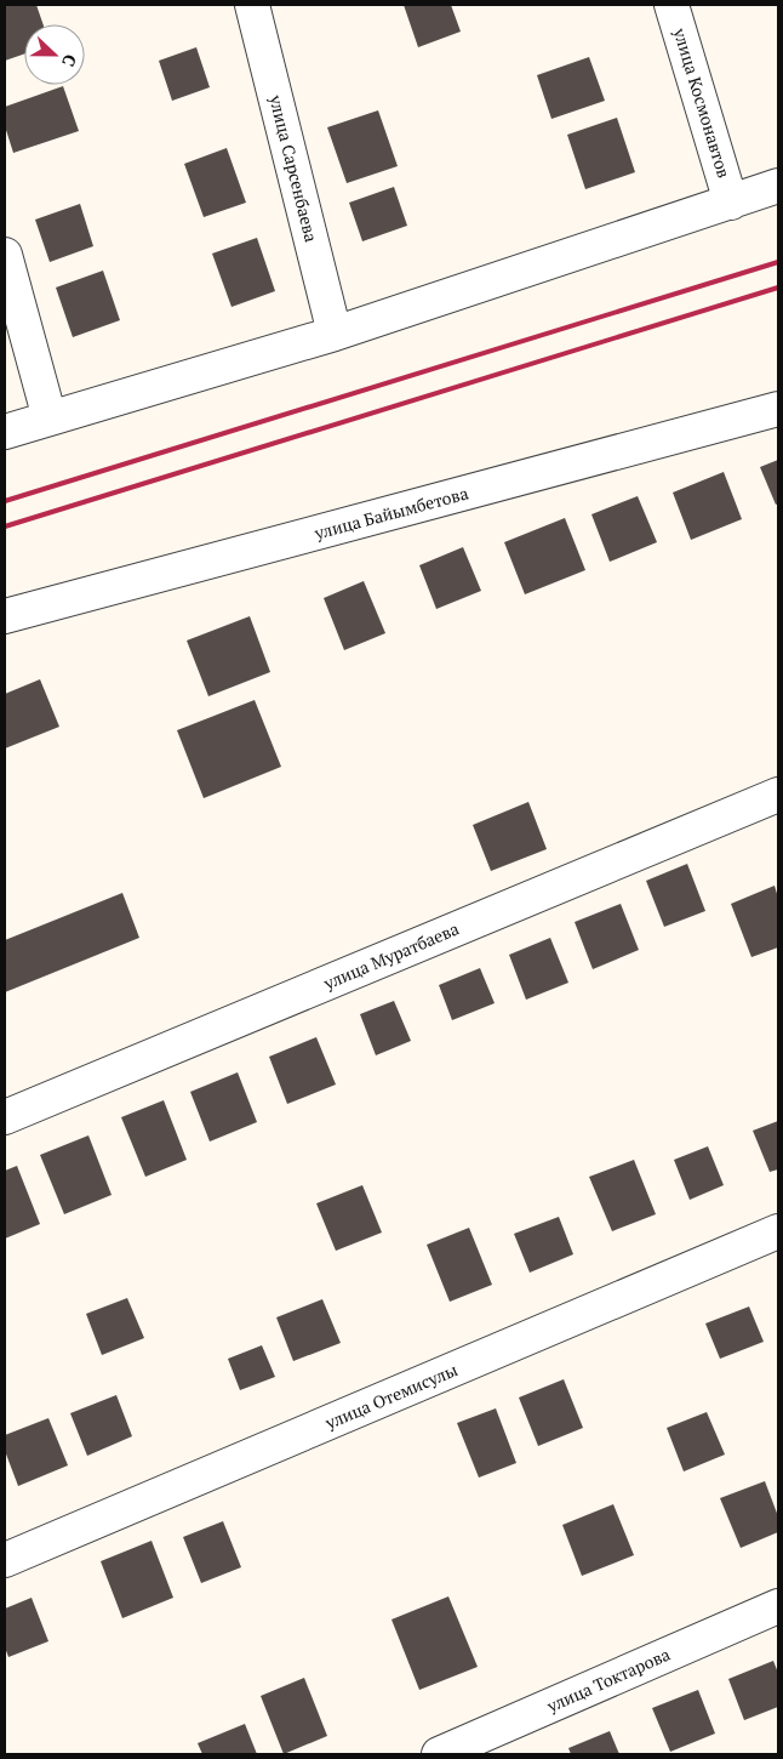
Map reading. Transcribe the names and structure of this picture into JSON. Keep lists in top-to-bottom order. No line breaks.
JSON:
{"streets":{"street":["улица Космонавтов","улица Сарсенбаева","улица Байымбетова","улица Муратбаева","улица Отемисулы","улица Токтарова"]},"north":"right"}
